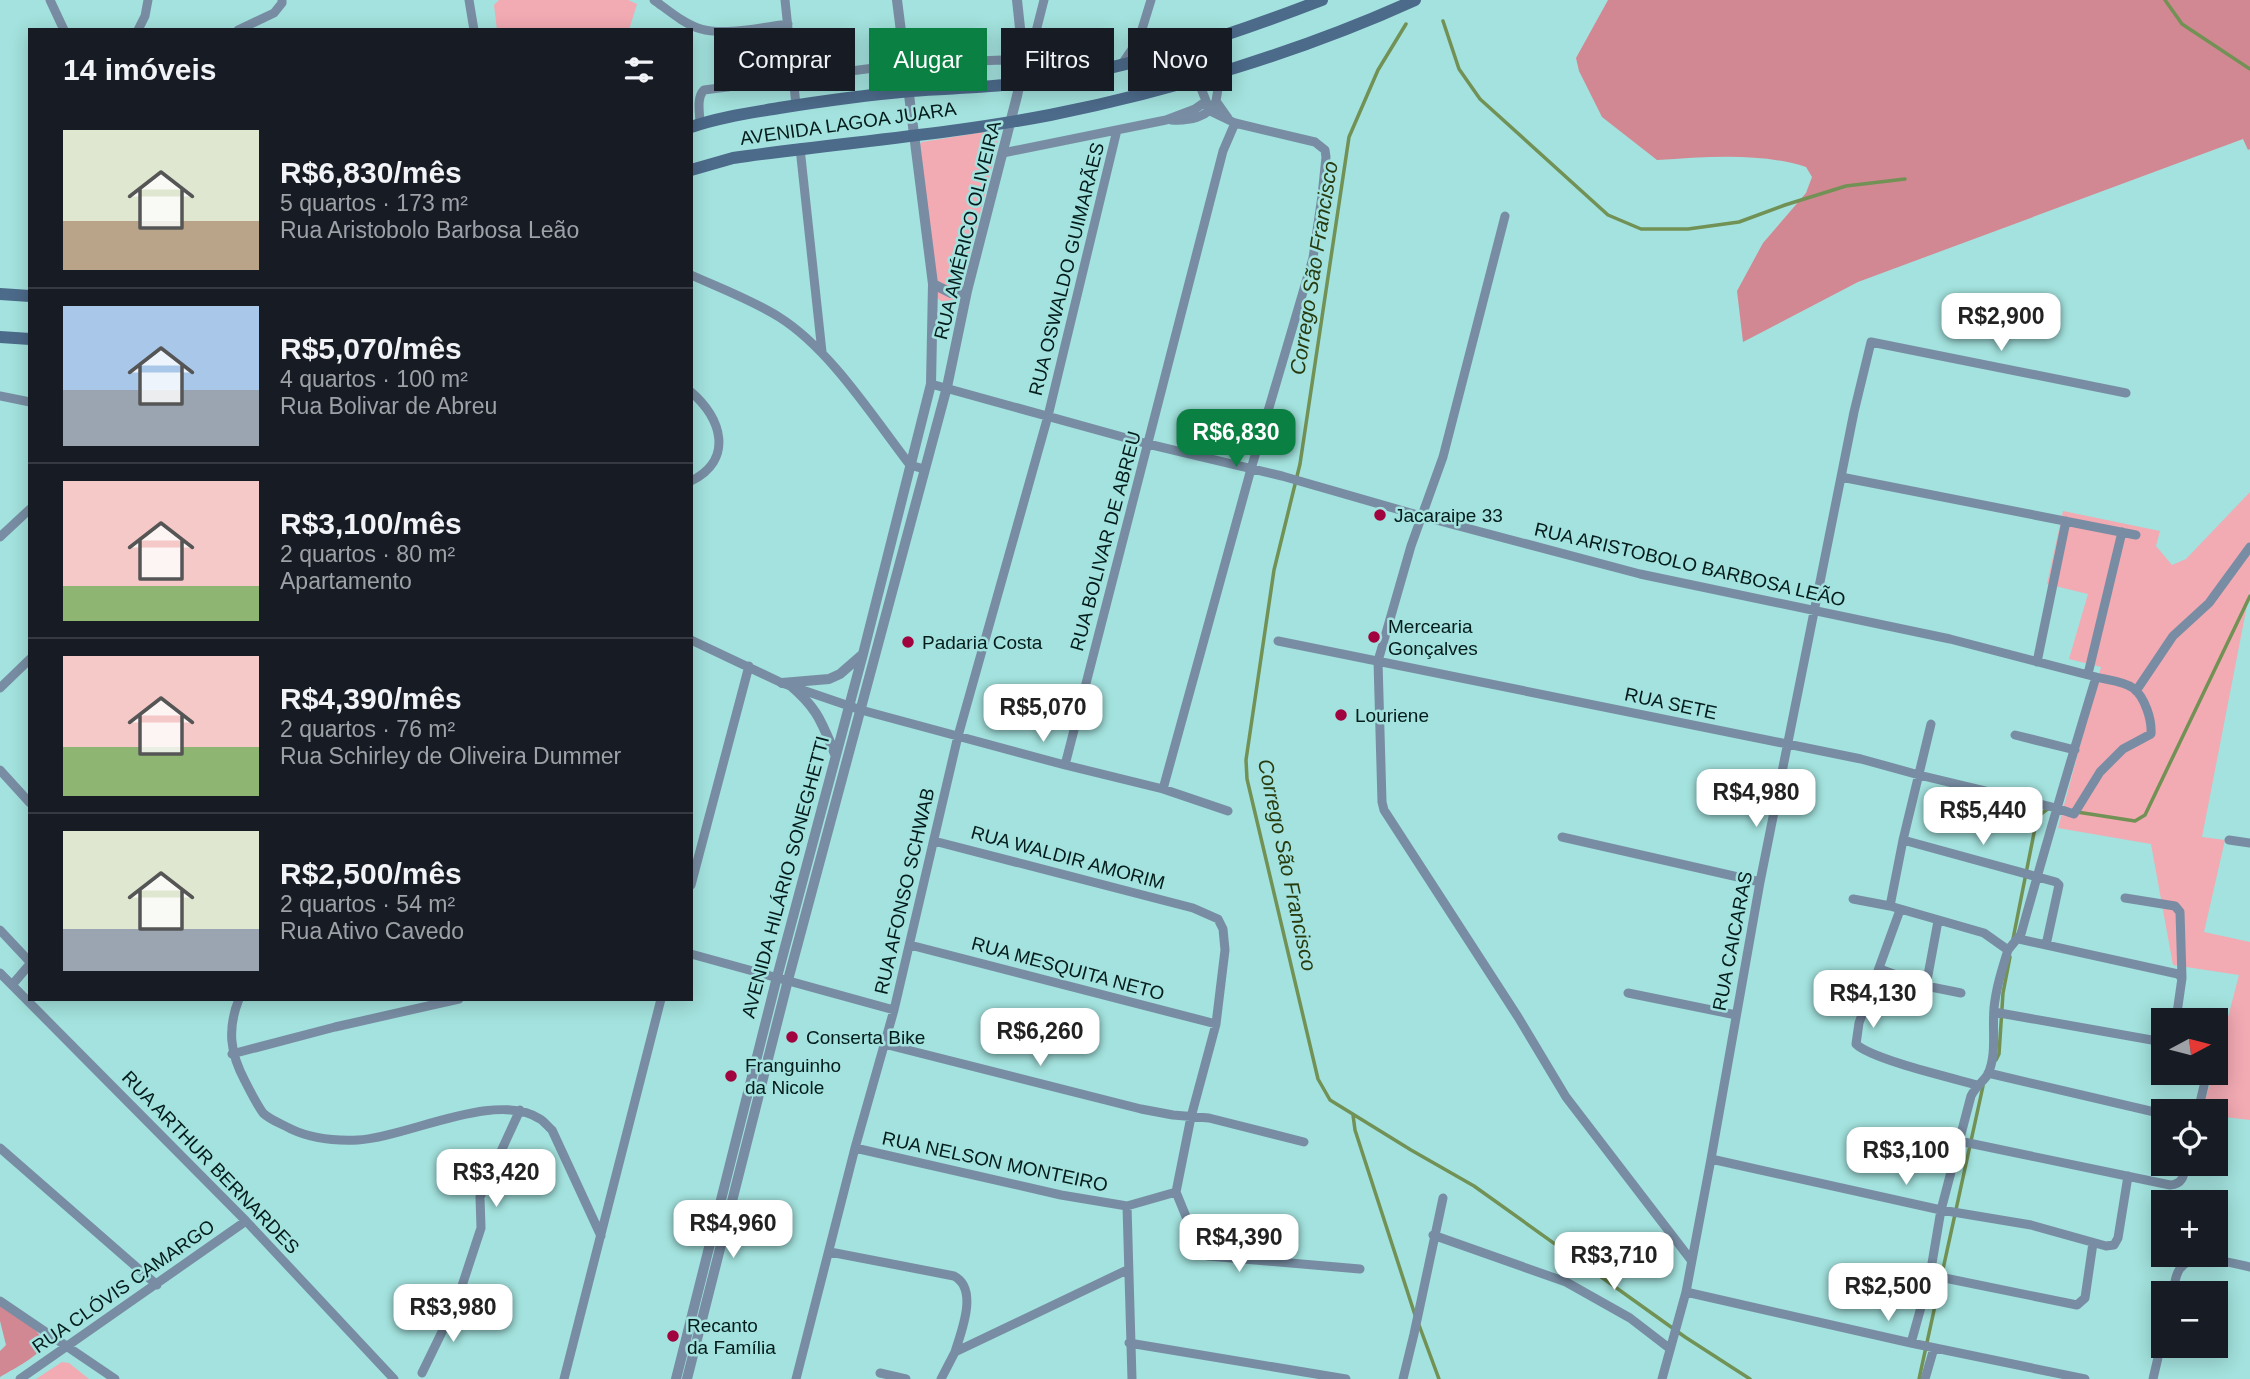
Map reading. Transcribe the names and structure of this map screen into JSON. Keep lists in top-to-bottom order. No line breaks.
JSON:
{"streets":{"main road":["AVENIDA LAGOA JUARA"],"street":["RUA AMÉRICO OLIVEIRA","RUA OSWALDO GUIMARÃES","RUA BOLIVAR DE ABREU","RUA ARISTOBOLO BARBOSA LEÃO","RUA SETE","RUA WALDIR AMORIM","AVENIDA HILÁRIO SONEGHETTI","RUA AFONSO SCHWAB","RUA CAICARAS","RUA MESQUITA NETO","RUA NELSON MONTEIRO","RUA ARTHUR BERNARDES","RUA CLÓVIS CAMARGO"]},"crossings":[["AVENIDA LAGOA JUARA","RUA AMÉRICO OLIVEIRA"],["AVENIDA LAGOA JUARA","AVENIDA HILÁRIO SONEGHETTI"],["RUA AMÉRICO OLIVEIRA","RUA ARISTOBOLO BARBOSA LEÃO"],["RUA AMÉRICO OLIVEIRA","AVENIDA HILÁRIO SONEGHETTI"],["RUA OSWALDO GUIMARÃES","RUA ARISTOBOLO BARBOSA LEÃO"],["RUA OSWALDO GUIMARÃES","RUA AFONSO SCHWAB"],["RUA BOLIVAR DE ABREU","RUA ARISTOBOLO BARBOSA LEÃO"],["RUA ARISTOBOLO BARBOSA LEÃO","AVENIDA HILÁRIO SONEGHETTI"],["RUA ARISTOBOLO BARBOSA LEÃO","RUA CAICARAS"],["RUA SETE","RUA CAICARAS"],["RUA WALDIR AMORIM","RUA AFONSO SCHWAB"],["RUA WALDIR AMORIM","RUA MESQUITA NETO"],["RUA AFONSO SCHWAB","RUA MESQUITA NETO"],["RUA AFONSO SCHWAB","RUA NELSON MONTEIRO"],["RUA ARTHUR BERNARDES","RUA CLÓVIS CAMARGO"]],"water":["Corrego São Francisco"],"places":["Jacaraipe 33","Mercearia Gonçalves","Padaria Costa","Louriene","Conserta Bike","Franguinho da Nicole","Recanto da Família"],"north":"right","page":{"chip":["Comprar","Alugar","Filtros","Novo"],"heading":"14 imóveis","list":[{"name":"R$6,830/mês","note":"5 quartos · 173 m² · Rua Aristobolo Barbosa Leão"},{"name":"R$5,070/mês","note":"4 quartos · 100 m² · Rua Bolivar de Abreu"},{"name":"R$3,100/mês","note":"2 quartos · 80 m² · Apartamento"},{"name":"R$4,390/mês","note":"2 quartos · 76 m² · Rua Schirley de Oliveira Dummer"},{"name":"R$2,500/mês","note":"2 quartos · 54 m² · Rua Ativo Cavedo"}],"price":["R$2,900","R$6,830","R$5,070","R$4,980","R$5,440","R$4,130","R$6,260","R$3,100","R$3,420","R$4,960","R$4,390","R$3,710","R$2,500","R$3,980"],"map_buttons":["+","−"]}}
